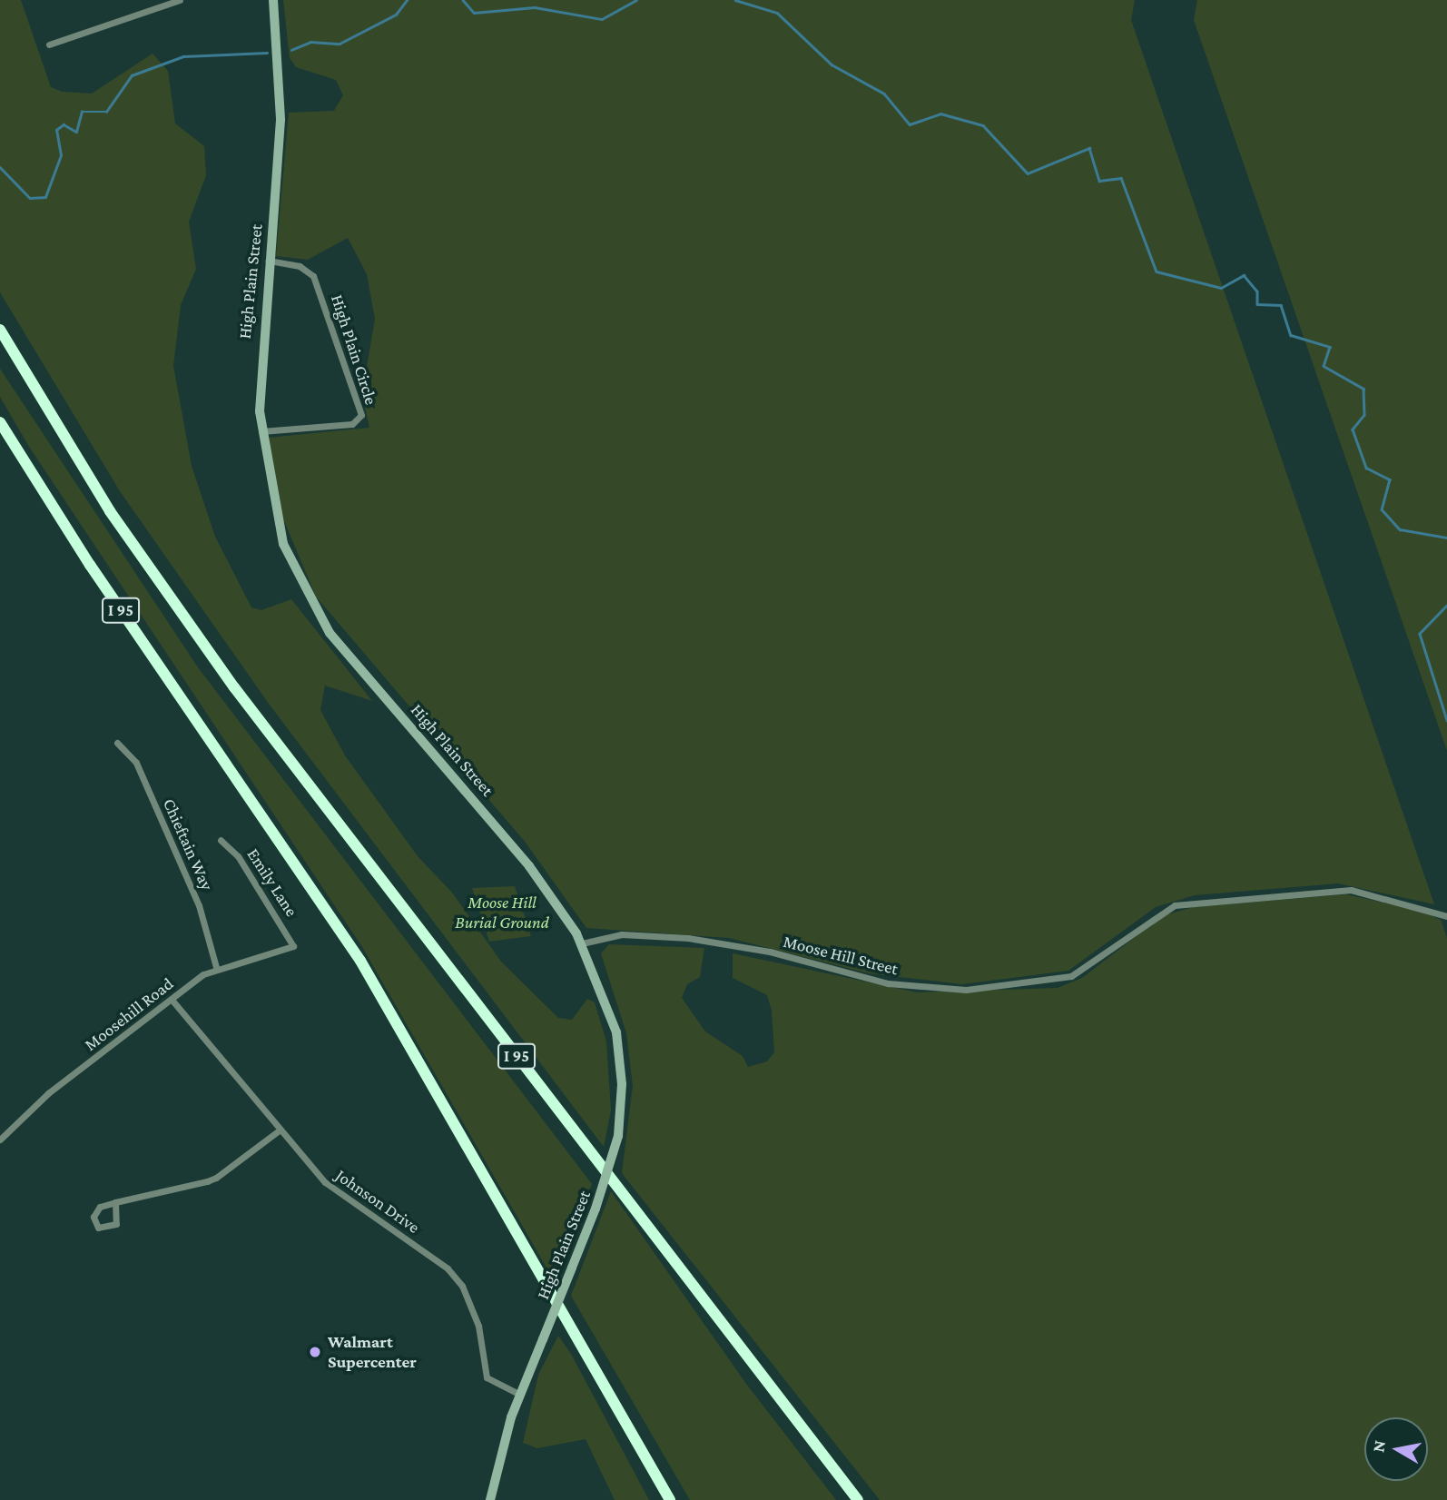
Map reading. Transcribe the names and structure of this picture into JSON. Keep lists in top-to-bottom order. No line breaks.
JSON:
{"streets":{"highway":["I 95"],"main road":["High Plain Street"],"street":["High Plain Circle","Chieftain Way","Emily Lane","Moose Hill Street","Moosehill Road","Johnson Drive"]},"crossings":[["High Plain Street","High Plain Circle"],["High Plain Street","Moose Hill Street"],["High Plain Street","Johnson Drive"],["Chieftain Way","Moosehill Road"],["Emily Lane","Moosehill Road"],["Moosehill Road","Johnson Drive"]],"parks":["Moose Hill Burial Ground"],"places":["Walmart Supercenter"],"north":"left"}
